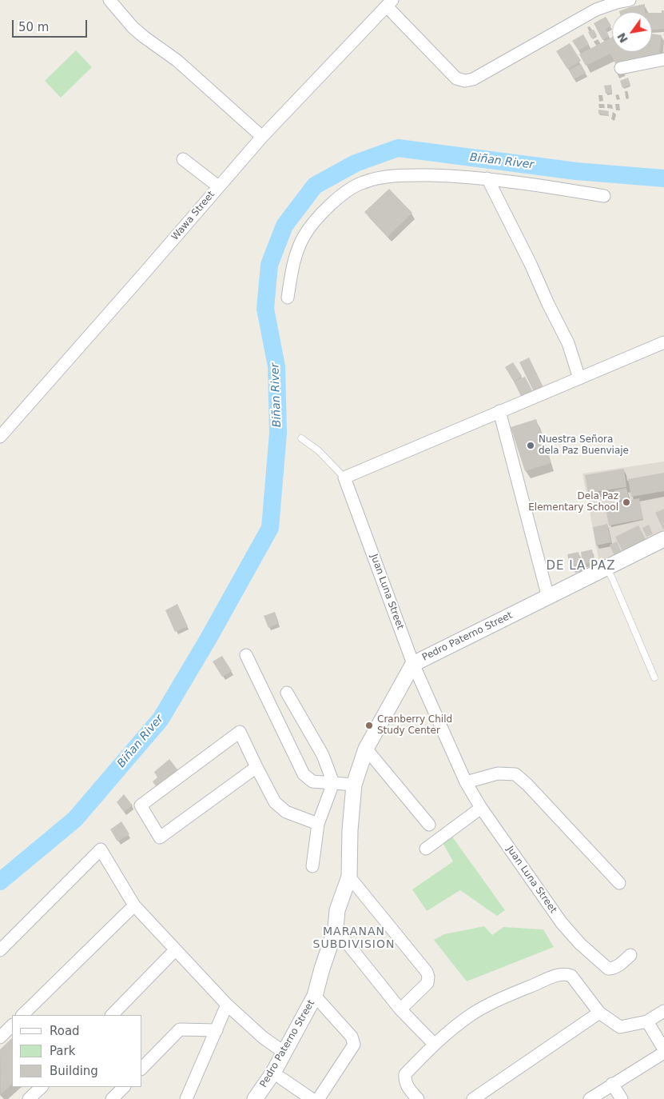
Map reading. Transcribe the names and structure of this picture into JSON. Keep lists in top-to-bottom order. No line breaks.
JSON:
{"streets":{"street":["Wawa Street","Juan Luna Street","Pedro Paterno Street"]},"crossings":[["Juan Luna Street","Pedro Paterno Street"]],"districts":["DE LA PAZ","MARANAN SUBDIVISION"],"water":["Biñan River"],"places":["Nuestra Señora dela Paz Buenviaje","Dela Paz Elementary School","Cranberry Child Study Center"],"legend":["Road","Park","Building"],"scale_bar":"50 m","north":"bottom left"}
